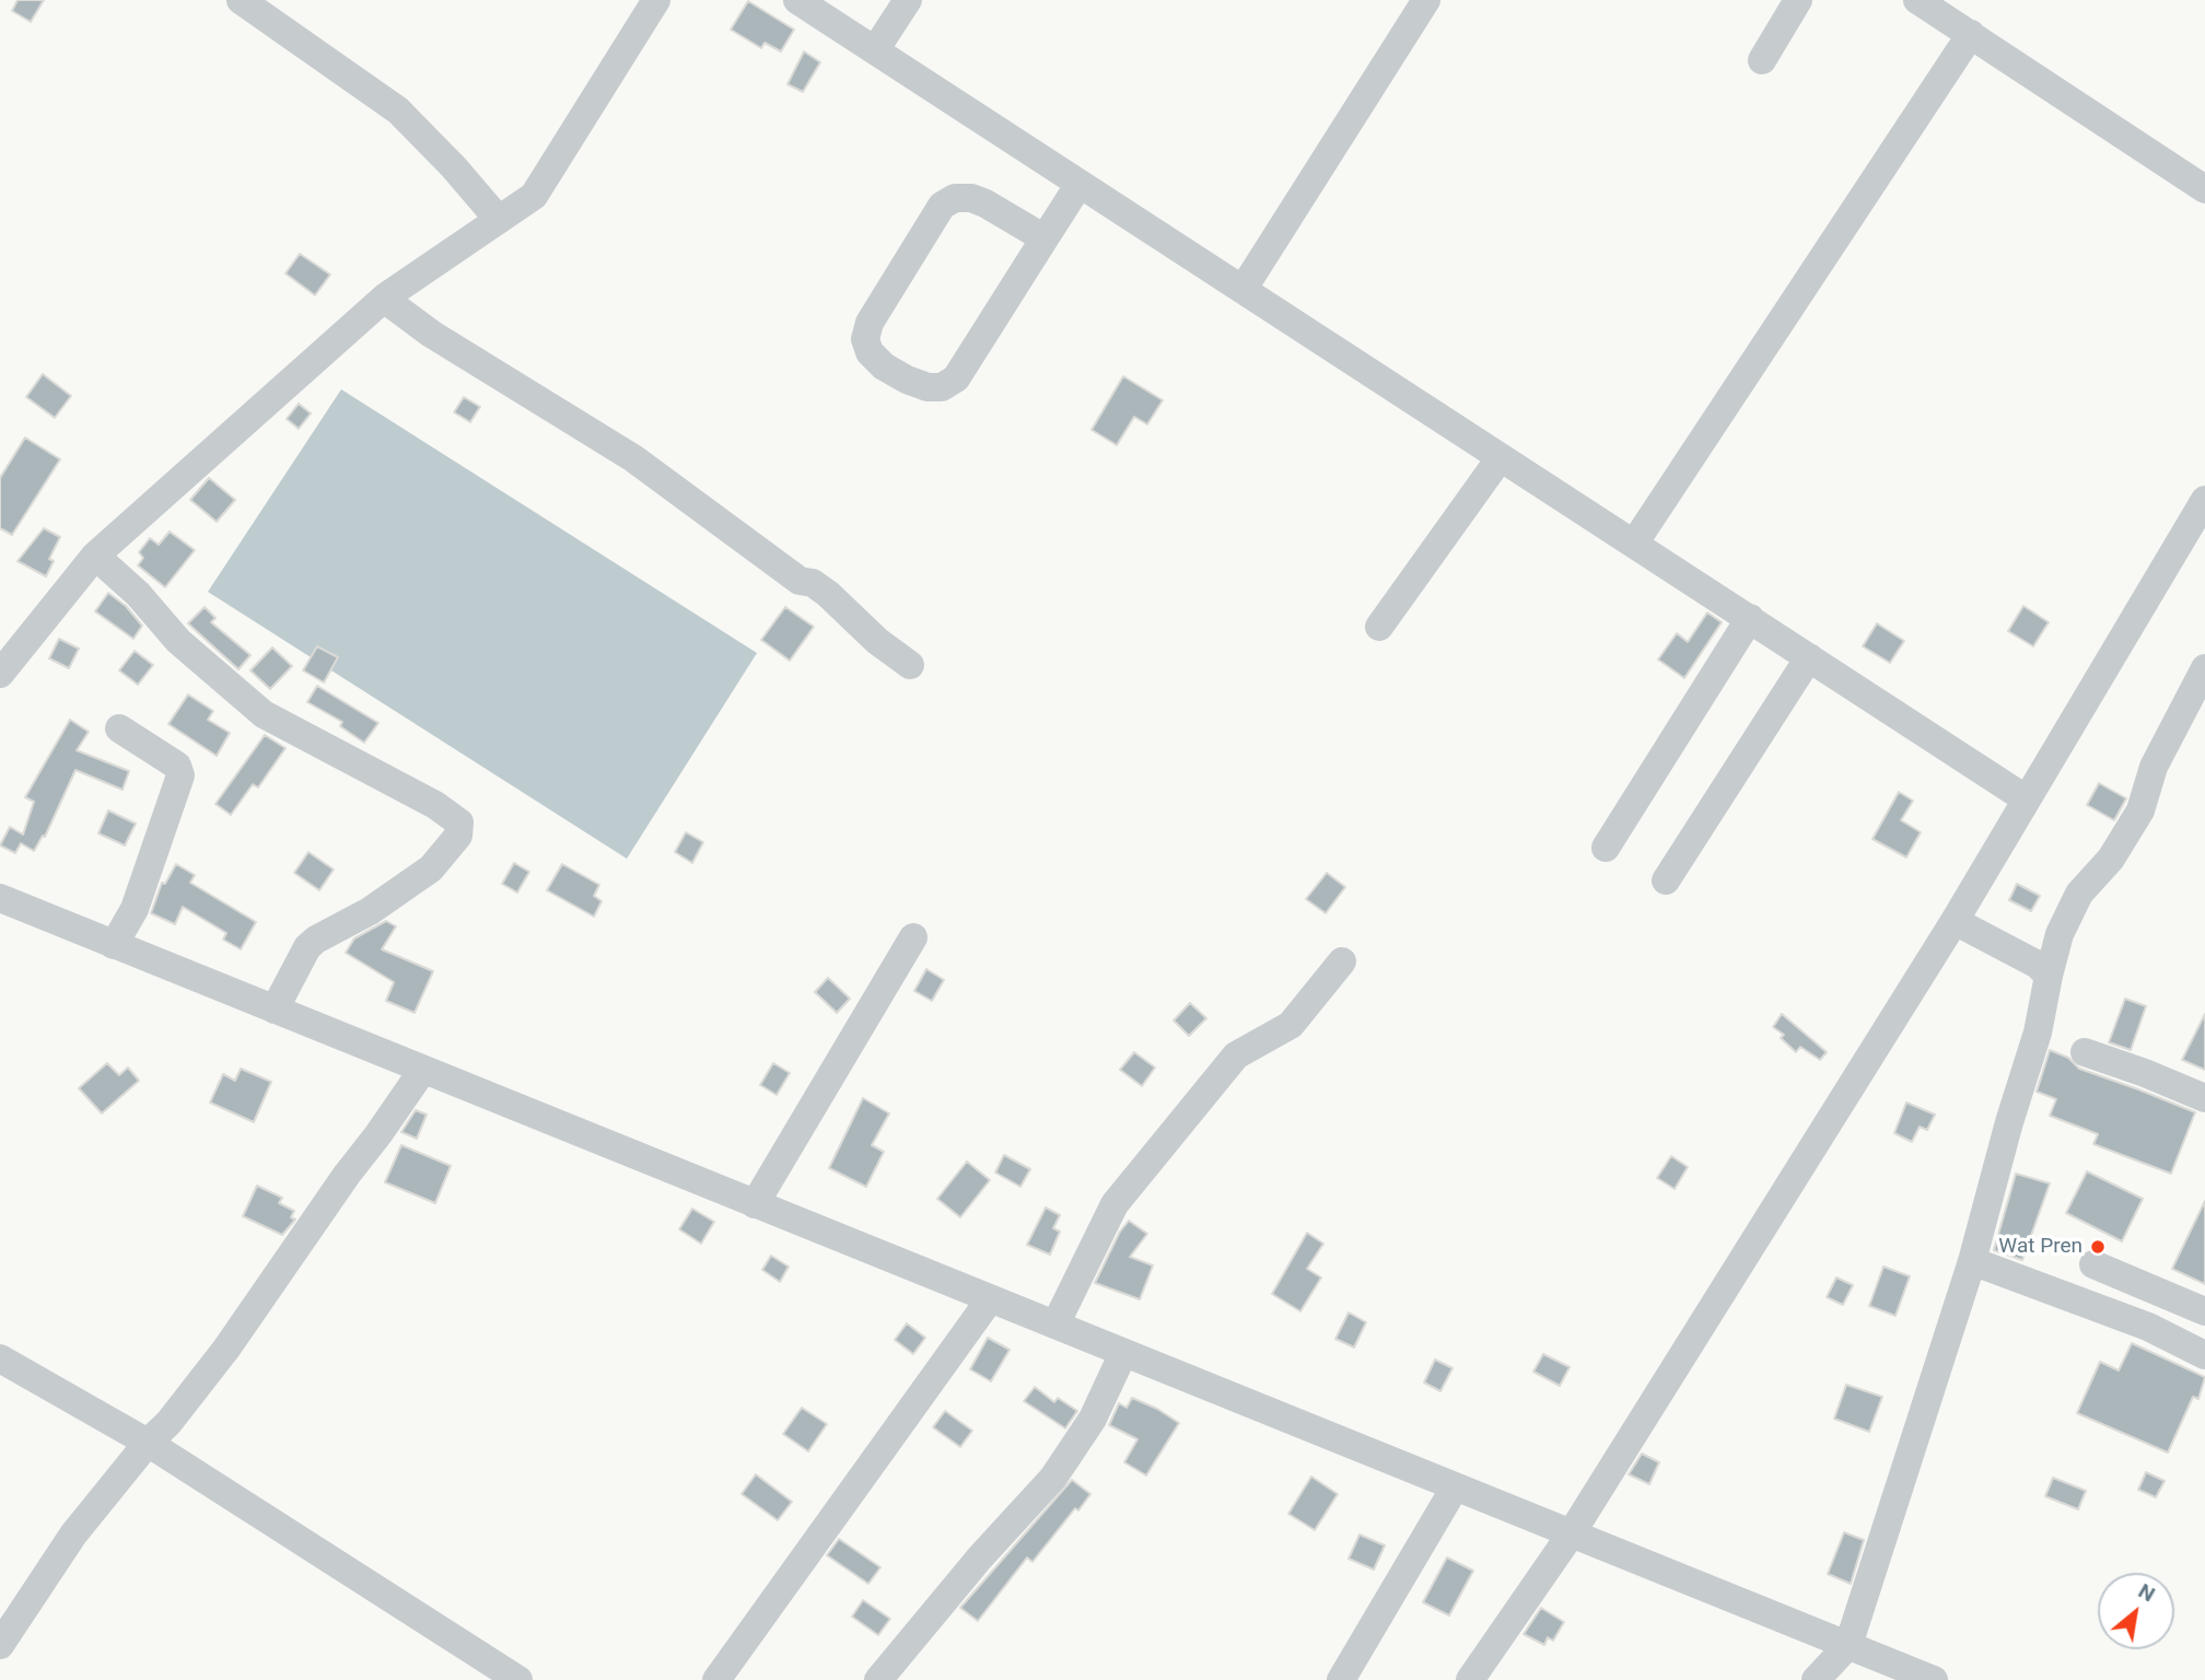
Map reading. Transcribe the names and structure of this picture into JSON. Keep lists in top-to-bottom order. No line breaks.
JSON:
{"places":["Wat Pren"],"north":"top right"}
